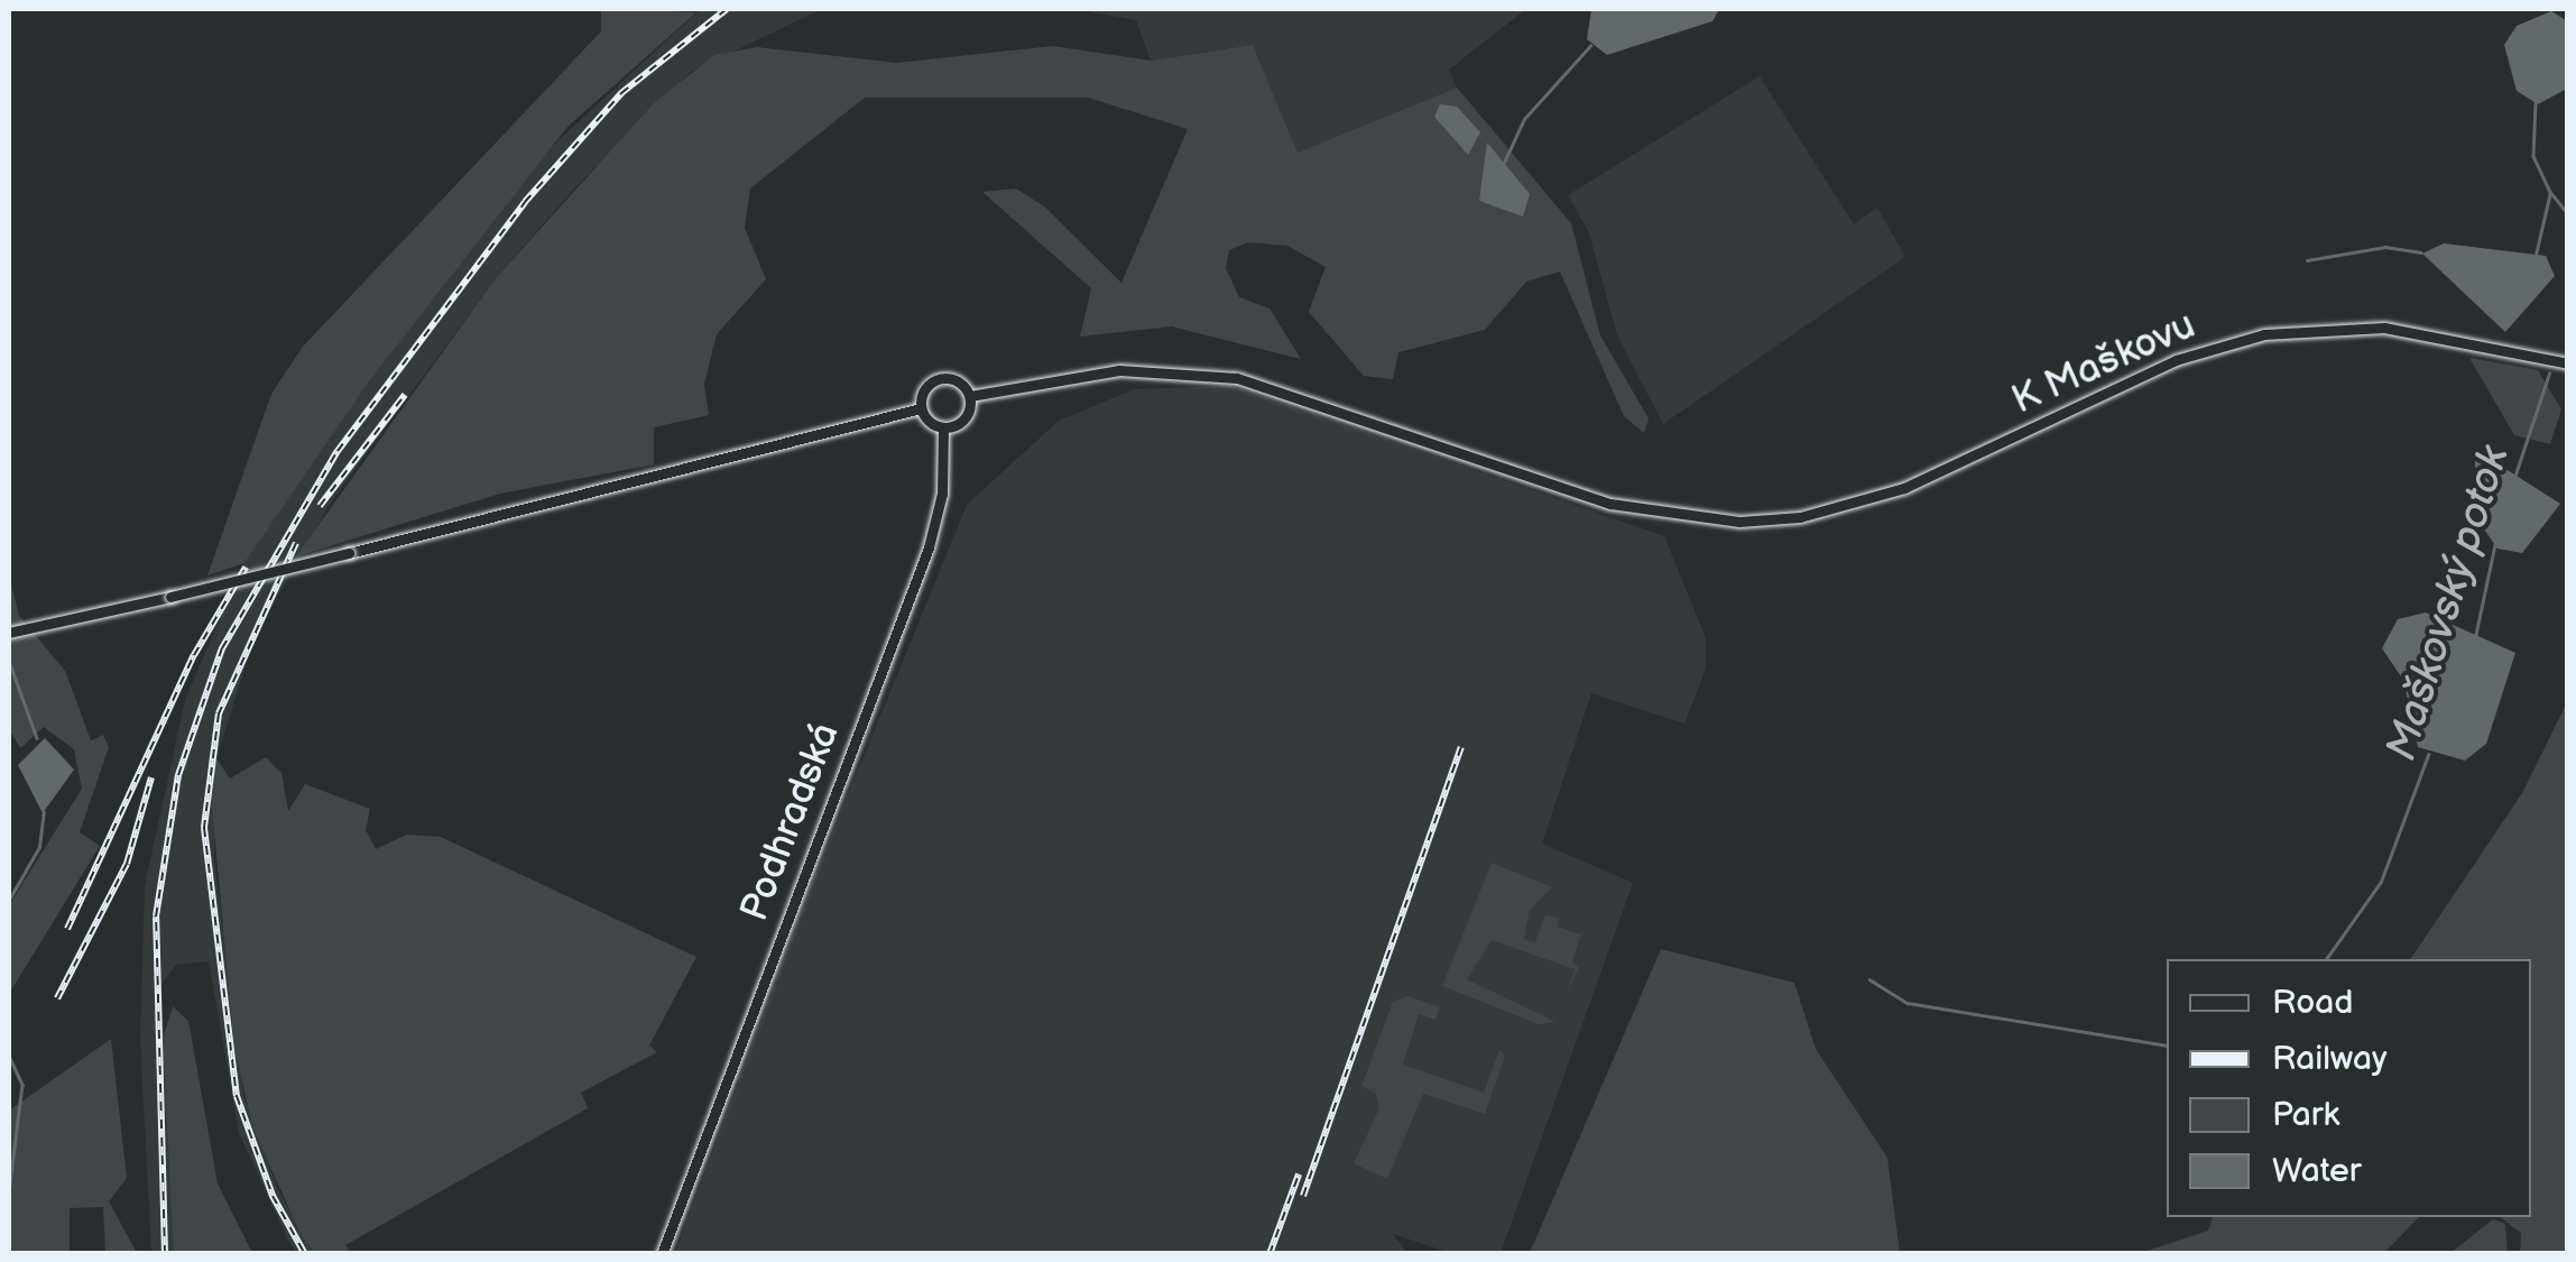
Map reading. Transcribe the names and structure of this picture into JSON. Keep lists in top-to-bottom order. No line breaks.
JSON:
{"streets":{"main road":["K Maškovu","Podhradská"]},"crossings":[["K Maškovu","Podhradská"]],"water":["Maškovský potok"],"legend":["Road","Railway","Park","Water"]}
